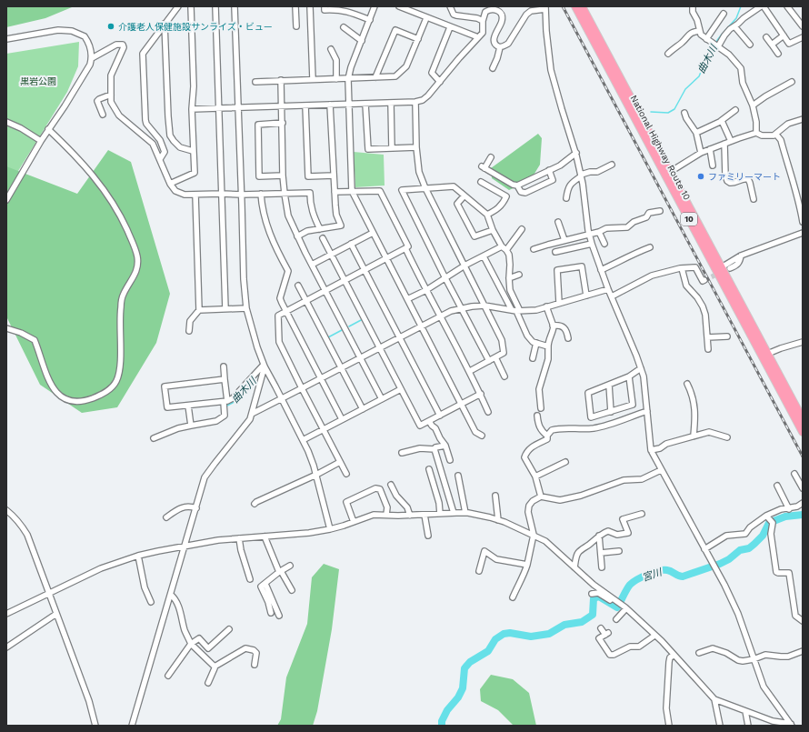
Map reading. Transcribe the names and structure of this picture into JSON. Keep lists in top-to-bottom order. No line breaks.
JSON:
{"streets":{"highway":["National Highway Route 10","10"]},"water":["曲木川","宮川"],"parks":["黒岩公園"],"places":["介護老人保健施設サンライズ・ビュー","ファミリーマート"]}
